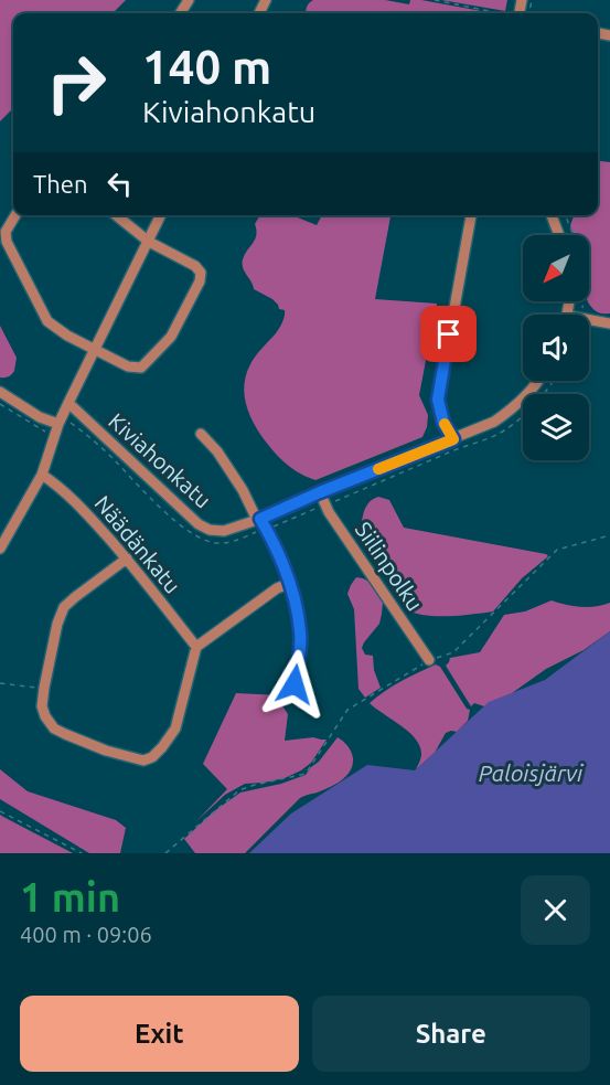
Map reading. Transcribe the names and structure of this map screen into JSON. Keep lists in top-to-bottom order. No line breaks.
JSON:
{"streets":{"street":["Kiviahonkatu","Näädänkatu","Siilinpolku"]},"crossings":[["Kiviahonkatu","Siilinpolku"]],"water":["Paloisjärvi"],"north":"bottom left","page":{"turn":["140 m","Kiviahonkatu"],"then":"Then","heading":["1 min","400 m · 09:06"],"buttons":["Exit","Share"]}}
